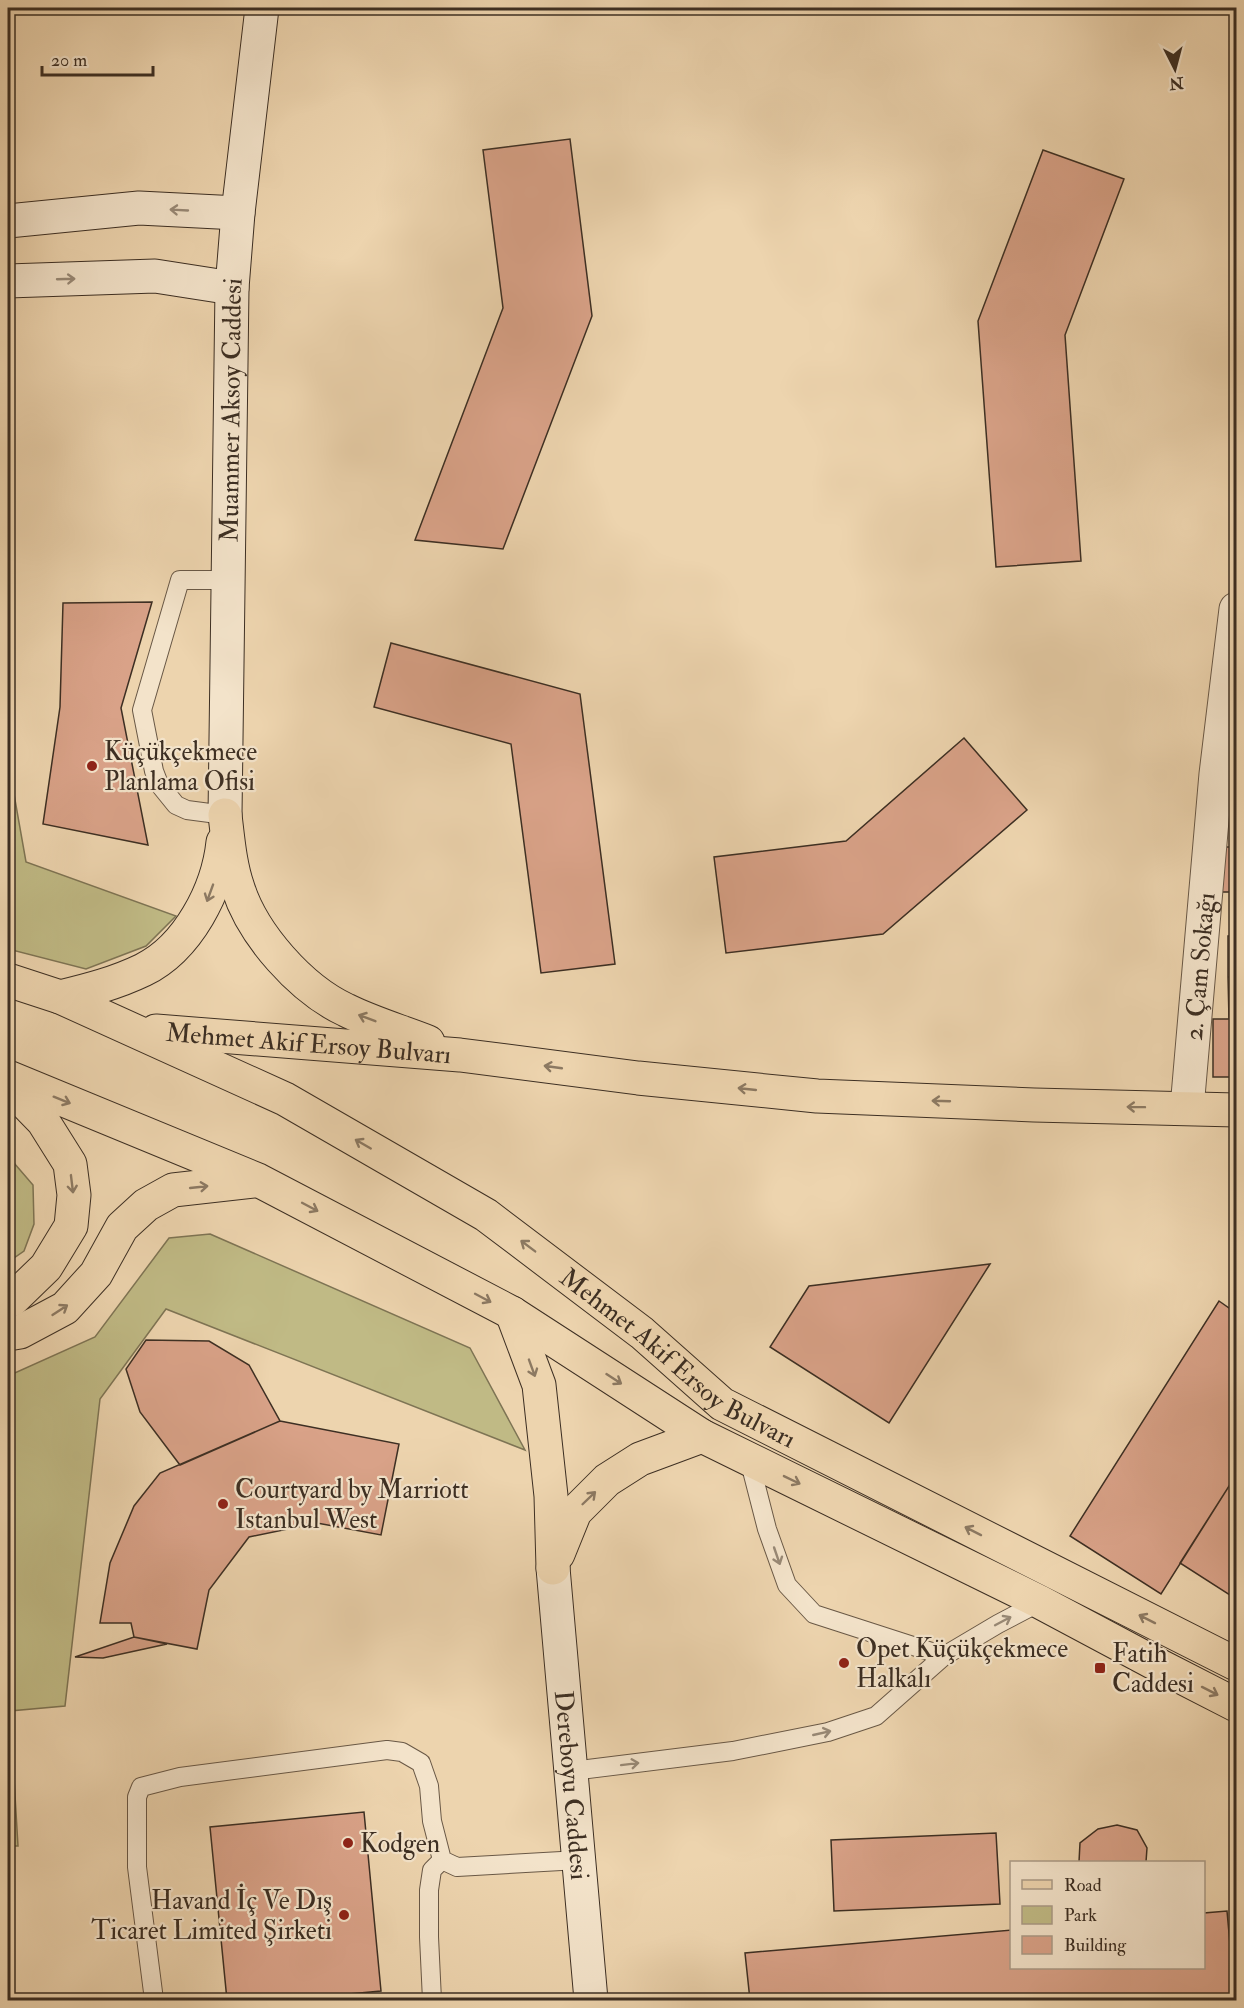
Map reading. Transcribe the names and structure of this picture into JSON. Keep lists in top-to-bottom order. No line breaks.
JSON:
{"streets":{"main road":["Muammer Aksoy Caddesi","2. Çam Sokağı","Mehmet Akif Ersoy Bulvarı","Dereboyu Caddesi"]},"crossings":[["2. Çam Sokağı","Mehmet Akif Ersoy Bulvarı"]],"places":{"other":["Küçükçekmece Planlama Ofisi","Courtyard by Marriott Istanbul West","Opet Küçükçekmece Halkalı","Kodgen","Havand İç Ve Dış Ticaret Limited Şirketi"],"transit":["Fatih Caddesi"]},"legend":["Road","Park","Building"],"scale_bar":"20 m","north":"bottom"}
